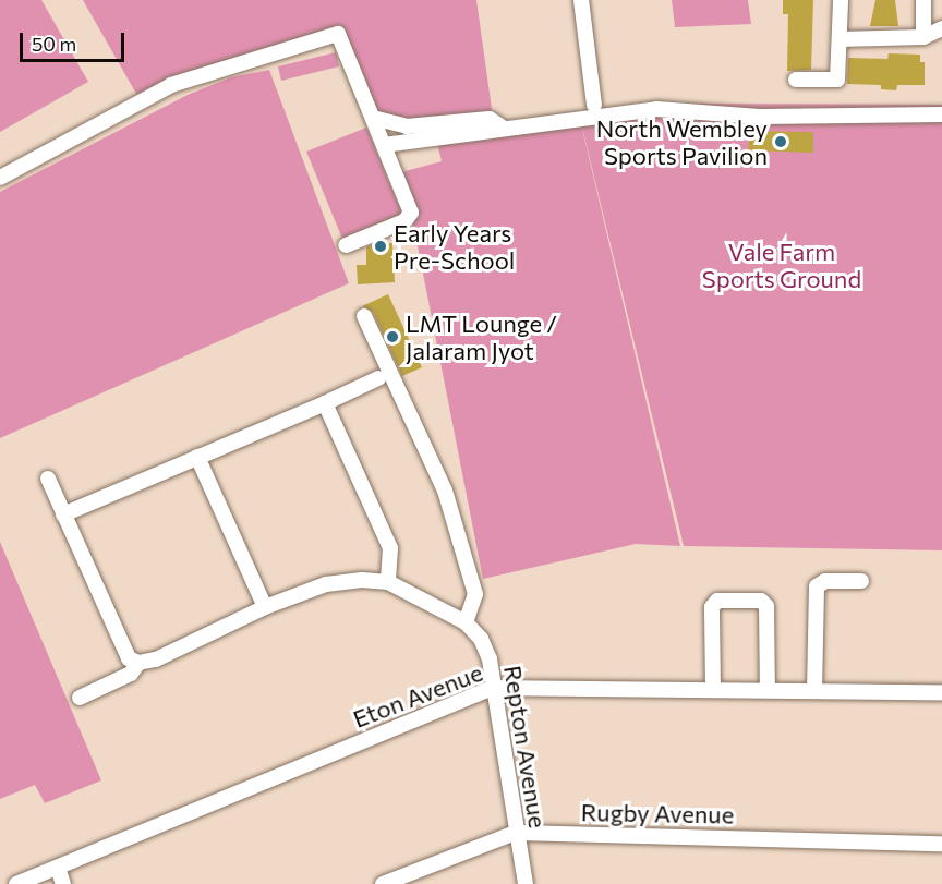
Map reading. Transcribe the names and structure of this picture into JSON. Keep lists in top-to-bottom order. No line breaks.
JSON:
{"streets":{"street":["Eton Avenue","Repton Avenue","Rugby Avenue"]},"crossings":[["Eton Avenue","Repton Avenue"],["Repton Avenue","Rugby Avenue"]],"parks":["Vale Farm Sports Ground"],"places":["North Wembley Sports Pavilion","Early Years Pre-School","LMT Lounge / Jalaram Jyot"],"scale_bar":"50 m"}
